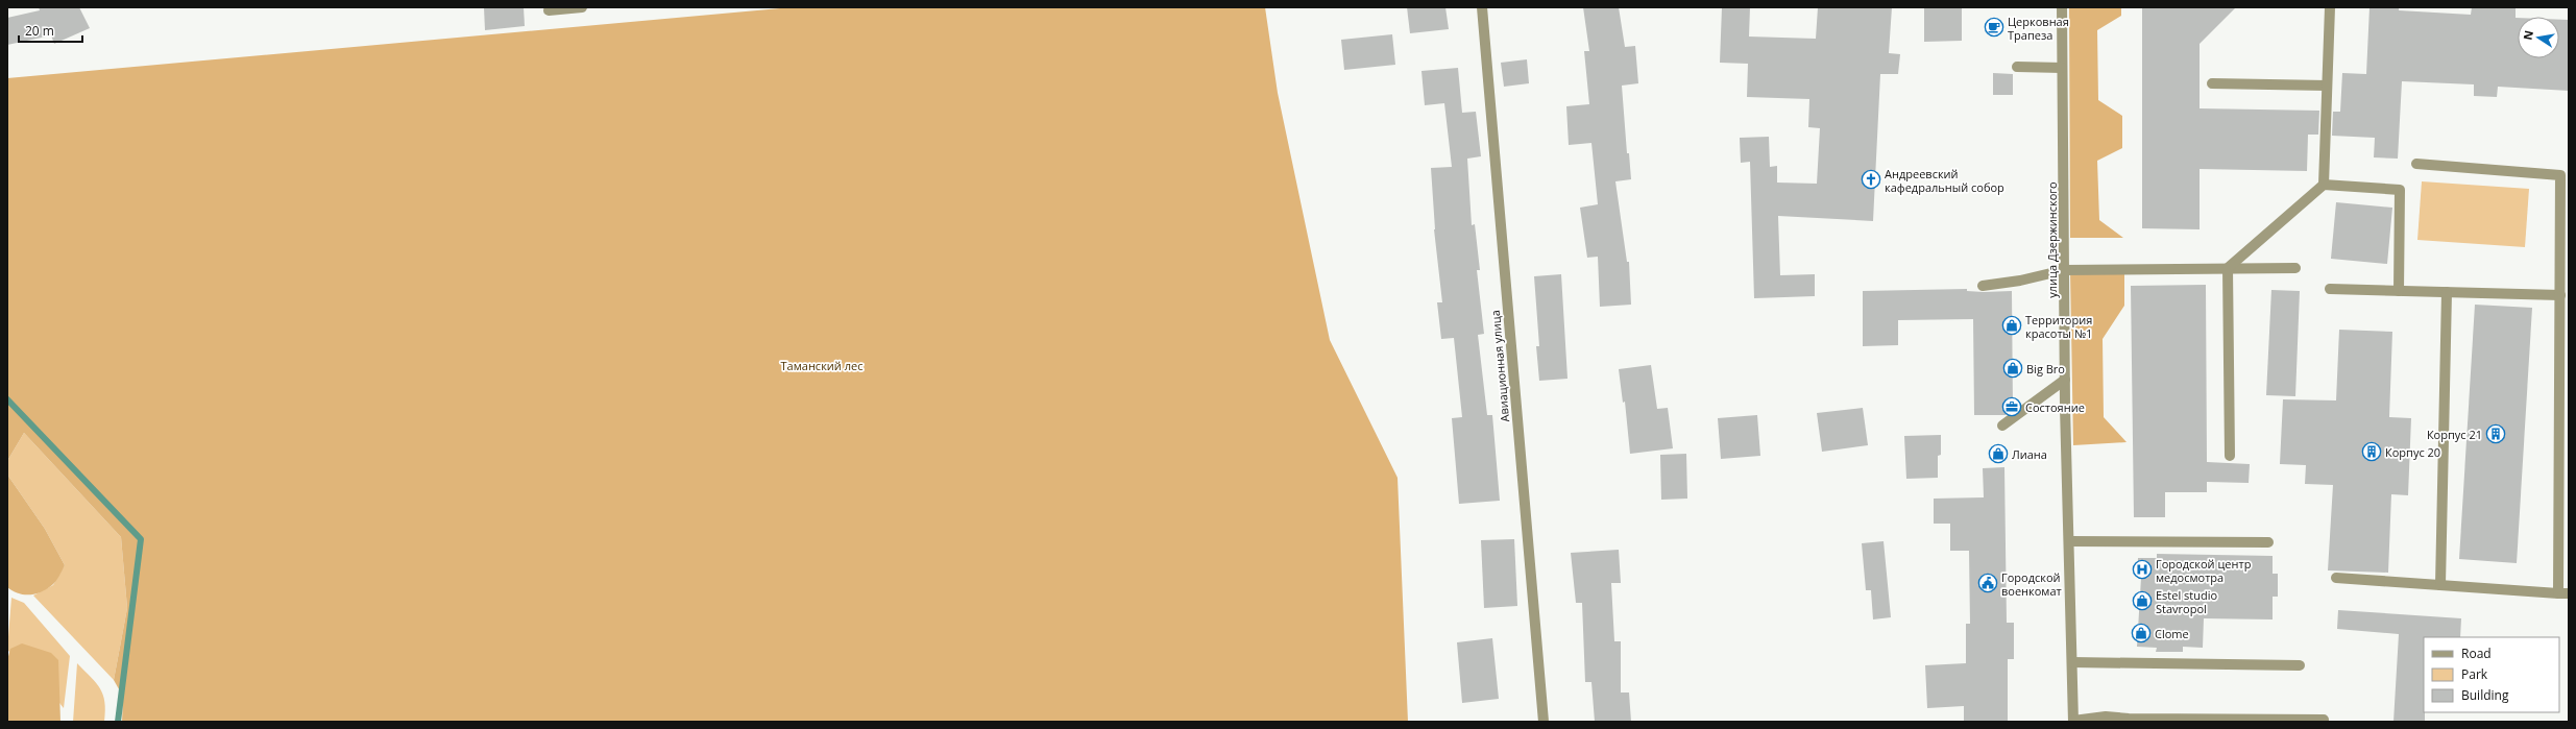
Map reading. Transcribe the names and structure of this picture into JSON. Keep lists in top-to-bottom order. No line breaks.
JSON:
{"streets":{"street":["улица Дзержинского","Авиационная улица"]},"parks":["Таманский лес"],"places":{"cafe":["Церковная Трапеза"],"church":["Андреевский кафедральный собор"],"shop":["Территория красоты №1","Big Bro","Лиана","Estel studio Stavropol","Clome"],"office":["Состояние"],"building":["Корпус 21","Корпус 20"],"hospital":["Городской центр медосмотра"],"public building":["Городской военкомат"]},"legend":["Road","Park","Building"],"scale_bar":"20 m","north":"left"}
